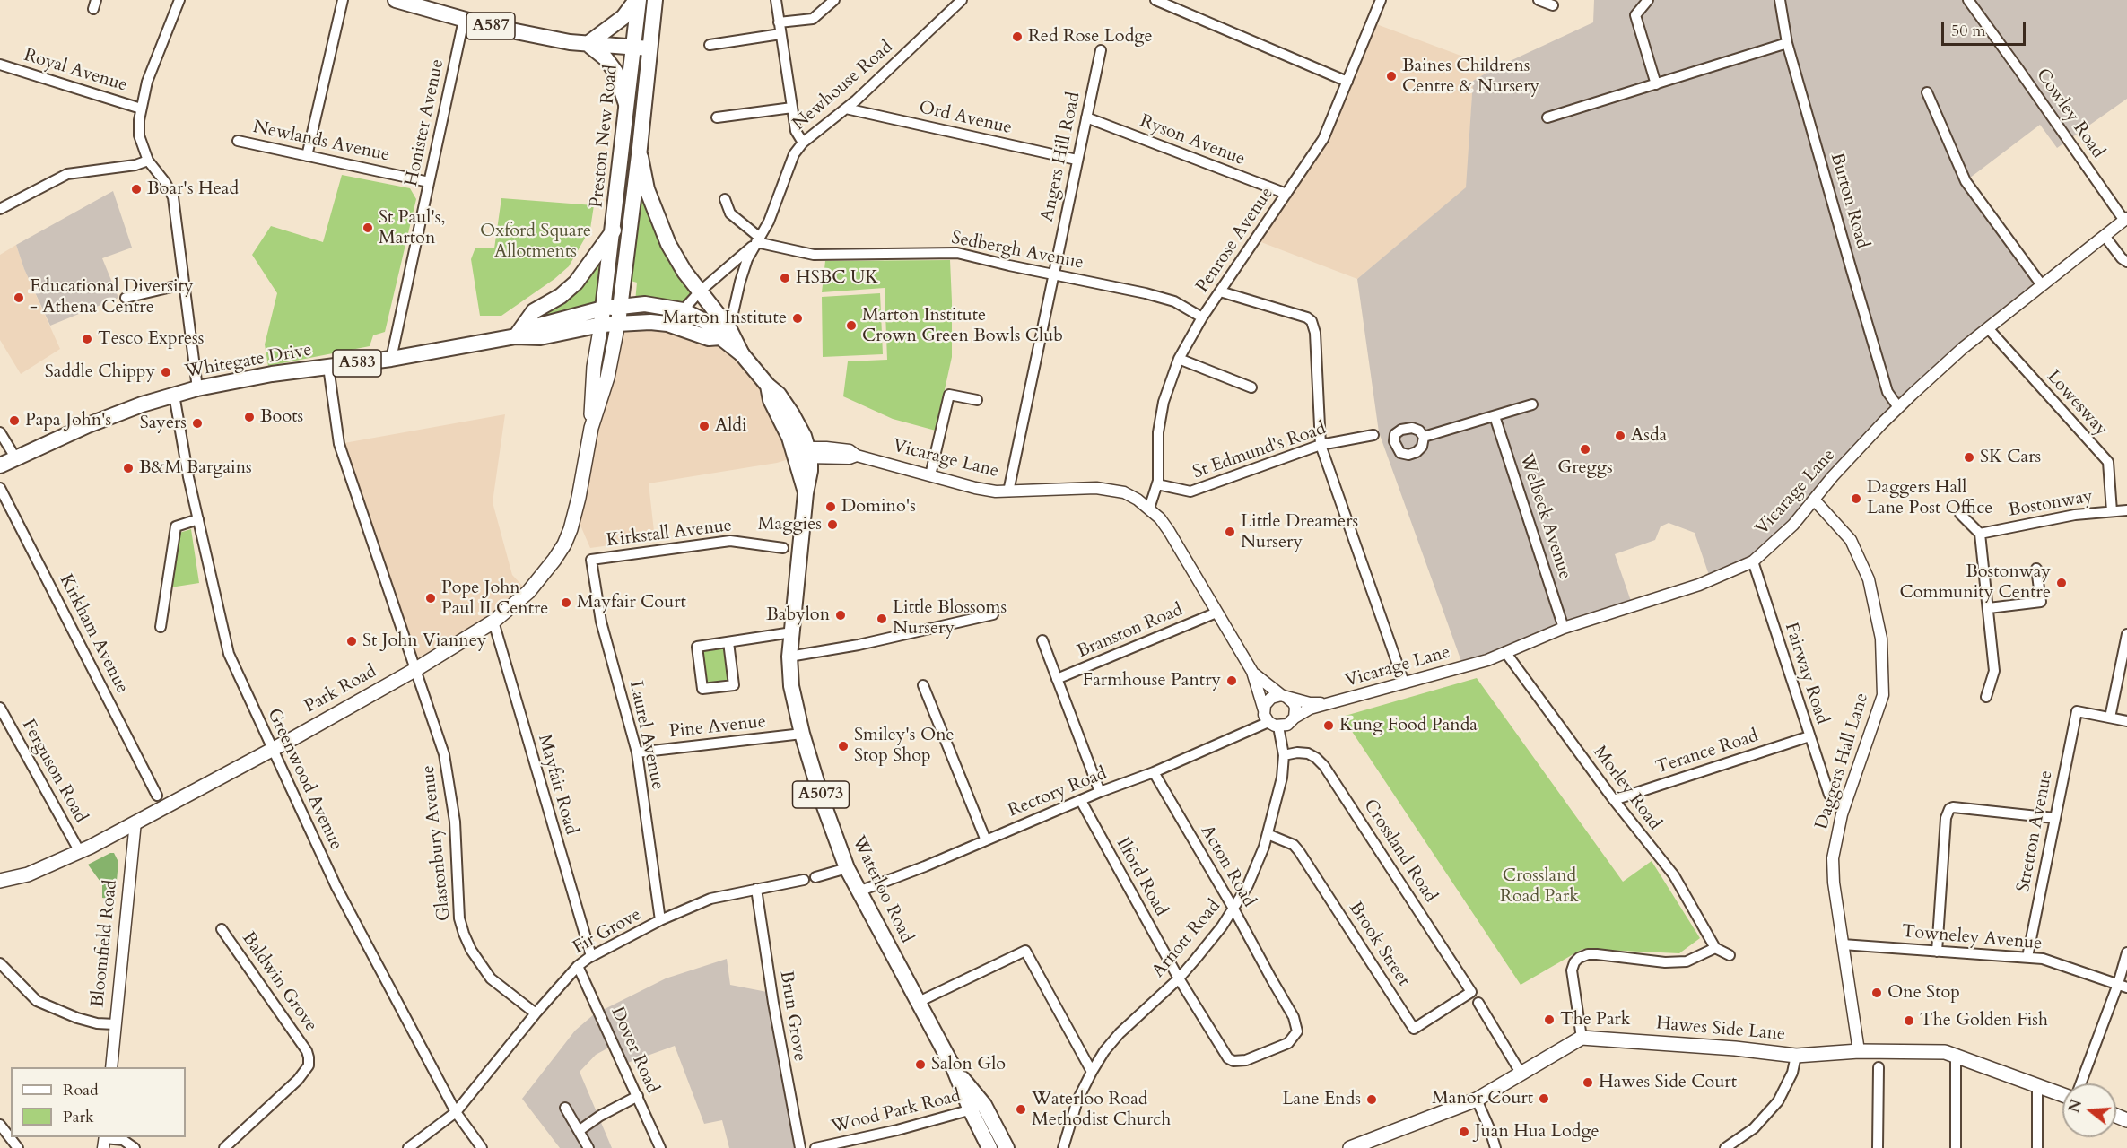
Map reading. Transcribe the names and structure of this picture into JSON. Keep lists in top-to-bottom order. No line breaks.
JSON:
{"streets":{"main road":["A587","Preston New Road","Whitegate Drive","A583","Park Road","A5073","Waterloo Road","Hawes Side Lane"],"street":["Royal Avenue","Newhouse Road","Cowley Road","Ord Avenue","Honister Avenue","Ryson Avenue","Newlands Avenue","Angers Hill Road","Burton Road","Penrose Avenue","Sedbergh Avenue","Lowesway","St Edmund's Road","Vicarage Lane","Bostonway","Welbeck Avenue","Kirkstall Avenue","Branston Road","Kirkham Avenue","Fairway Road","Pine Avenue","Laurel Avenue","Terance Road","Daggers Hall Lane","Ferguson Road","Greenwood Avenue","Mayfair Road","Morley Road","Rectory Road","Stretton Avenue","Glastonbury Avenue","Crossland Road","Acton Road","Ilford Road","Fir Grove","Towneley Avenue","Arnott Road","Bloomfield Road","Brook Street","Baldwin Grove","Brun Grove","Dover Road","Wood Park Road"]},"crossings":[["A587","Honister Avenue"],["A587","Preston New Road"],["Newhouse Road","Ord Avenue"],["Newhouse Road","Preston New Road"],["Newhouse Road","Sedbergh Avenue"],["Cowley Road","Vicarage Lane"],["Ord Avenue","Angers Hill Road"],["Honister Avenue","Newlands Avenue"],["Honister Avenue","Whitegate Drive"],["Preston New Road","Whitegate Drive"],["Preston New Road","Park Road"],["Ryson Avenue","Angers Hill Road"],["Ryson Avenue","Penrose Avenue"],["Angers Hill Road","Sedbergh Avenue"],["Angers Hill Road","Vicarage Lane"],["Burton Road","Vicarage Lane"],["Penrose Avenue","Sedbergh Avenue"],["Penrose Avenue","St Edmund's Road"],["Penrose Avenue","Vicarage Lane"],["Whitegate Drive","Park Road"],["Whitegate Drive","Greenwood Avenue"],["Whitegate Drive","Glastonbury Avenue"],["Lowesway","Vicarage Lane"],["Lowesway","Bostonway"],["Vicarage Lane","Welbeck Avenue"],["Vicarage Lane","Branston Road"],["Vicarage Lane","Fairway Road"],["Vicarage Lane","Daggers Hall Lane"],["Vicarage Lane","Morley Road"],["Vicarage Lane","Rectory Road"],["Vicarage Lane","Waterloo Road"],["Vicarage Lane","Arnott Road"],["Kirkstall Avenue","Laurel Avenue"],["Fairway Road","Terance Road"],["Park Road","Ferguson Road"],["Park Road","Greenwood Avenue"],["Park Road","Mayfair Road"],["Park Road","Glastonbury Avenue"],["Park Road","Bloomfield Road"],["Pine Avenue","Laurel Avenue"],["Pine Avenue","Waterloo Road"],["Laurel Avenue","Fir Grove"],["Terance Road","Morley Road"],["Daggers Hall Lane","Towneley Avenue"],["Daggers Hall Lane","Hawes Side Lane"],["Greenwood Avenue","Fir Grove"],["Mayfair Road","Fir Grove"],["Rectory Road","Acton Road"],["Rectory Road","Ilford Road"],["Rectory Road","Waterloo Road"],["Rectory Road","Arnott Road"],["Stretton Avenue","Towneley Avenue"],["Glastonbury Avenue","Fir Grove"],["Crossland Road","Arnott Road"],["Crossland Road","Brook Street"],["Acton Road","Ilford Road"],["Acton Road","Arnott Road"],["Ilford Road","Arnott Road"],["Waterloo Road","Wood Park Road"],["Fir Grove","Brun Grove"],["Fir Grove","Dover Road"],["Arnott Road","Brook Street"]],"parks":["Oxford Square Allotments","Crossland Road Park"],"places":["Red Rose Lodge","Baines Childrens Centre & Nursery","Boar's Head","St Paul's, Marton","HSBC UK","Educational Diversity - Athena Centre","Marton Institute","Marton Institute Crown Green Bowls Club","Tesco Express","Saddle Chippy","Boots","Papa John's","Sayers","Aldi","Asda","Greggs","SK Cars","B&M Bargains","Daggers Hall Lane Post Office","Domino's","Maggies","Little Dreamers Nursery","Bostonway Community Centre","Pope John Paul II Centre","Mayfair Court","Babylon","Little Blossoms Nursery","St John Vianney","Farmhouse Pantry","Kung Food Panda","Smiley's One Stop Shop","One Stop","The Park","The Golden Fish","Salon Glo","Hawes Side Court","Manor Court","Lane Ends","Waterloo Road Methodist Church","Juan Hua Lodge"],"legend":["Road","Park"],"scale_bar":"50 m","north":"left"}
